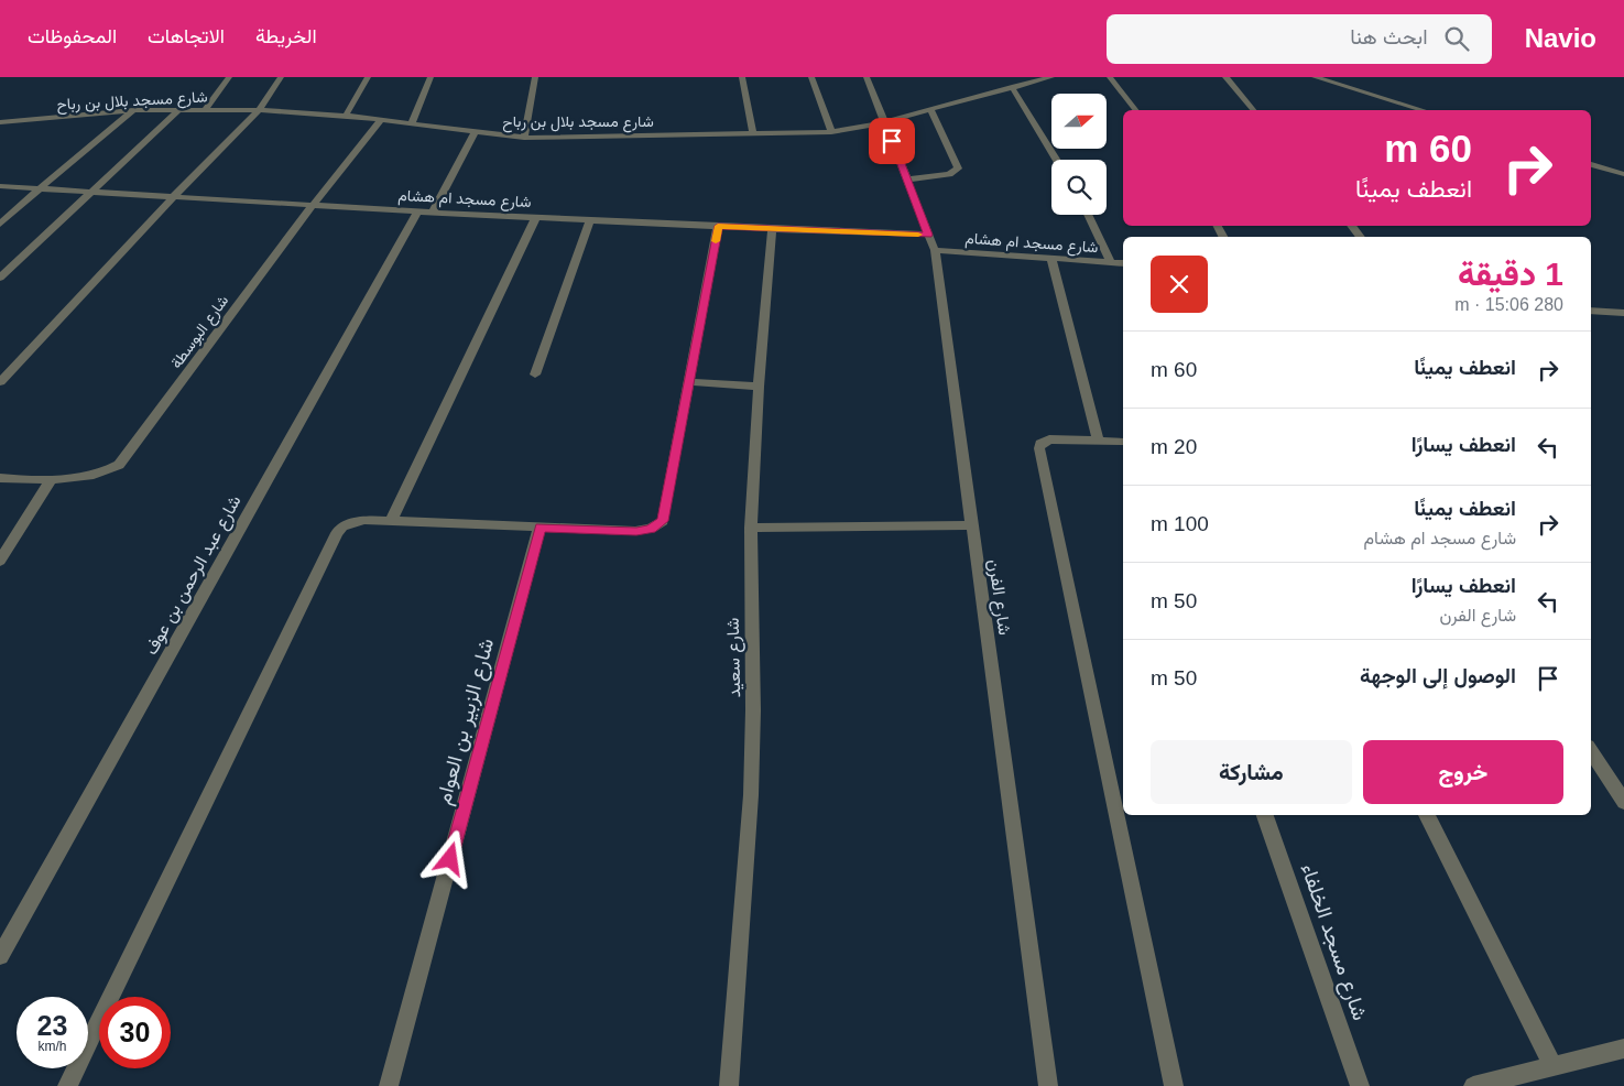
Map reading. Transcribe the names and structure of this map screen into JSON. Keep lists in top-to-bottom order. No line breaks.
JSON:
{"streets":{"street":["شارع مسجد بلال بن رباح","شارع مسجد ام هشام","شارع البوسطة","شارع عبد الرحمن بن عوف","شارع الفرن","شارع سعيد","شارع الزبير بن العوام","شارع مسجد الخلفاء"]},"crossings":[["شارع مسجد بلال بن رباح","شارع البوسطة"],["شارع مسجد بلال بن رباح","شارع الفرن"],["شارع مسجد ام هشام","شارع البوسطة"],["شارع مسجد ام هشام","شارع عبد الرحمن بن عوف"],["شارع مسجد ام هشام","شارع الفرن"],["شارع مسجد ام هشام","شارع سعيد"]],"north":"right","page":{"header":"Navio","search":"ابحث هنا","nav":["الخريطة","الاتجاهات","المحفوظات"],"turn":["60 m","انعطف يمينًا"],"heading":["1 دقيقة","280 m · 15:06"],"list":[{"name":"انعطف يمينًا","value":"60 m"},{"name":"انعطف يسارًا","value":"20 m"},{"name":"انعطف يمينًا","note":"شارع مسجد ام هشام","value":"100 m"},{"name":"انعطف يسارًا","note":"شارع الفرن","value":"50 m"},{"name":"الوصول إلى الوجهة","value":"50 m"}],"buttons":["خروج","مشاركة"],"speed":"23 km/h","limit":"30"}}
